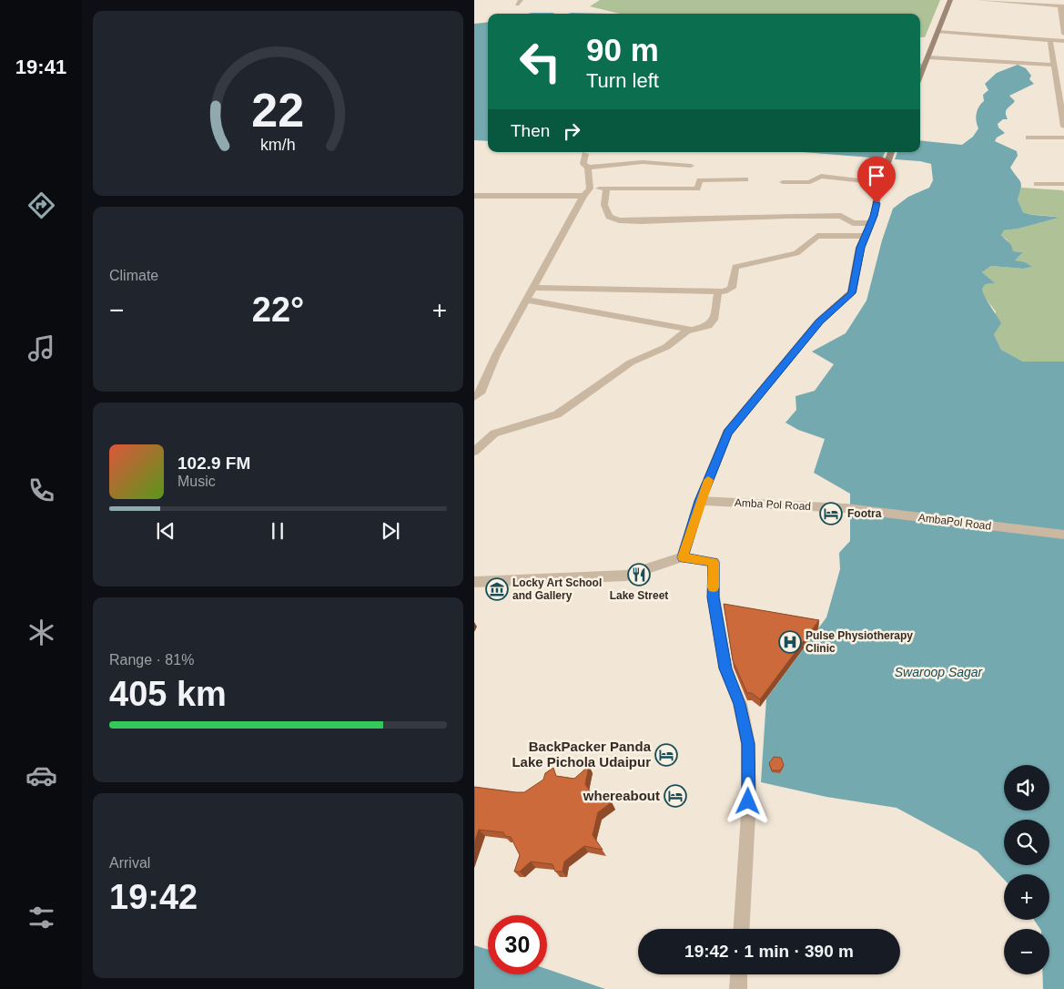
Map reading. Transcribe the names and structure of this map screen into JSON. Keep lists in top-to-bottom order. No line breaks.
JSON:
{"streets":{"street":["Amba Pol Road","AmbaPol Road"]},"crossings":[["Amba Pol Road","AmbaPol Road"]],"water":["Swaroop Sagar"],"places":{"hotel":["Footra","BackPacker Panda Lake Pichola Udaipur","whereabout"],"restaurant":["Lake Street"],"museum":["Locky Art School and Gallery"],"hospital":["Pulse Physiotherapy Clinic"]},"page":{"tabs":"19:41","turn":["90 m","Turn left"],"then":"Then","tile":["Climate",["Range · 81%","405 km"],["Arrival","19:42"]],"heat":["−","22°","+"],"song":["102.9 FM","Music"],"map_buttons":["+","−"],"limit":"30","trip":"19:42 · 1 min · 390 m","gauge":["22","km/h"]}}
